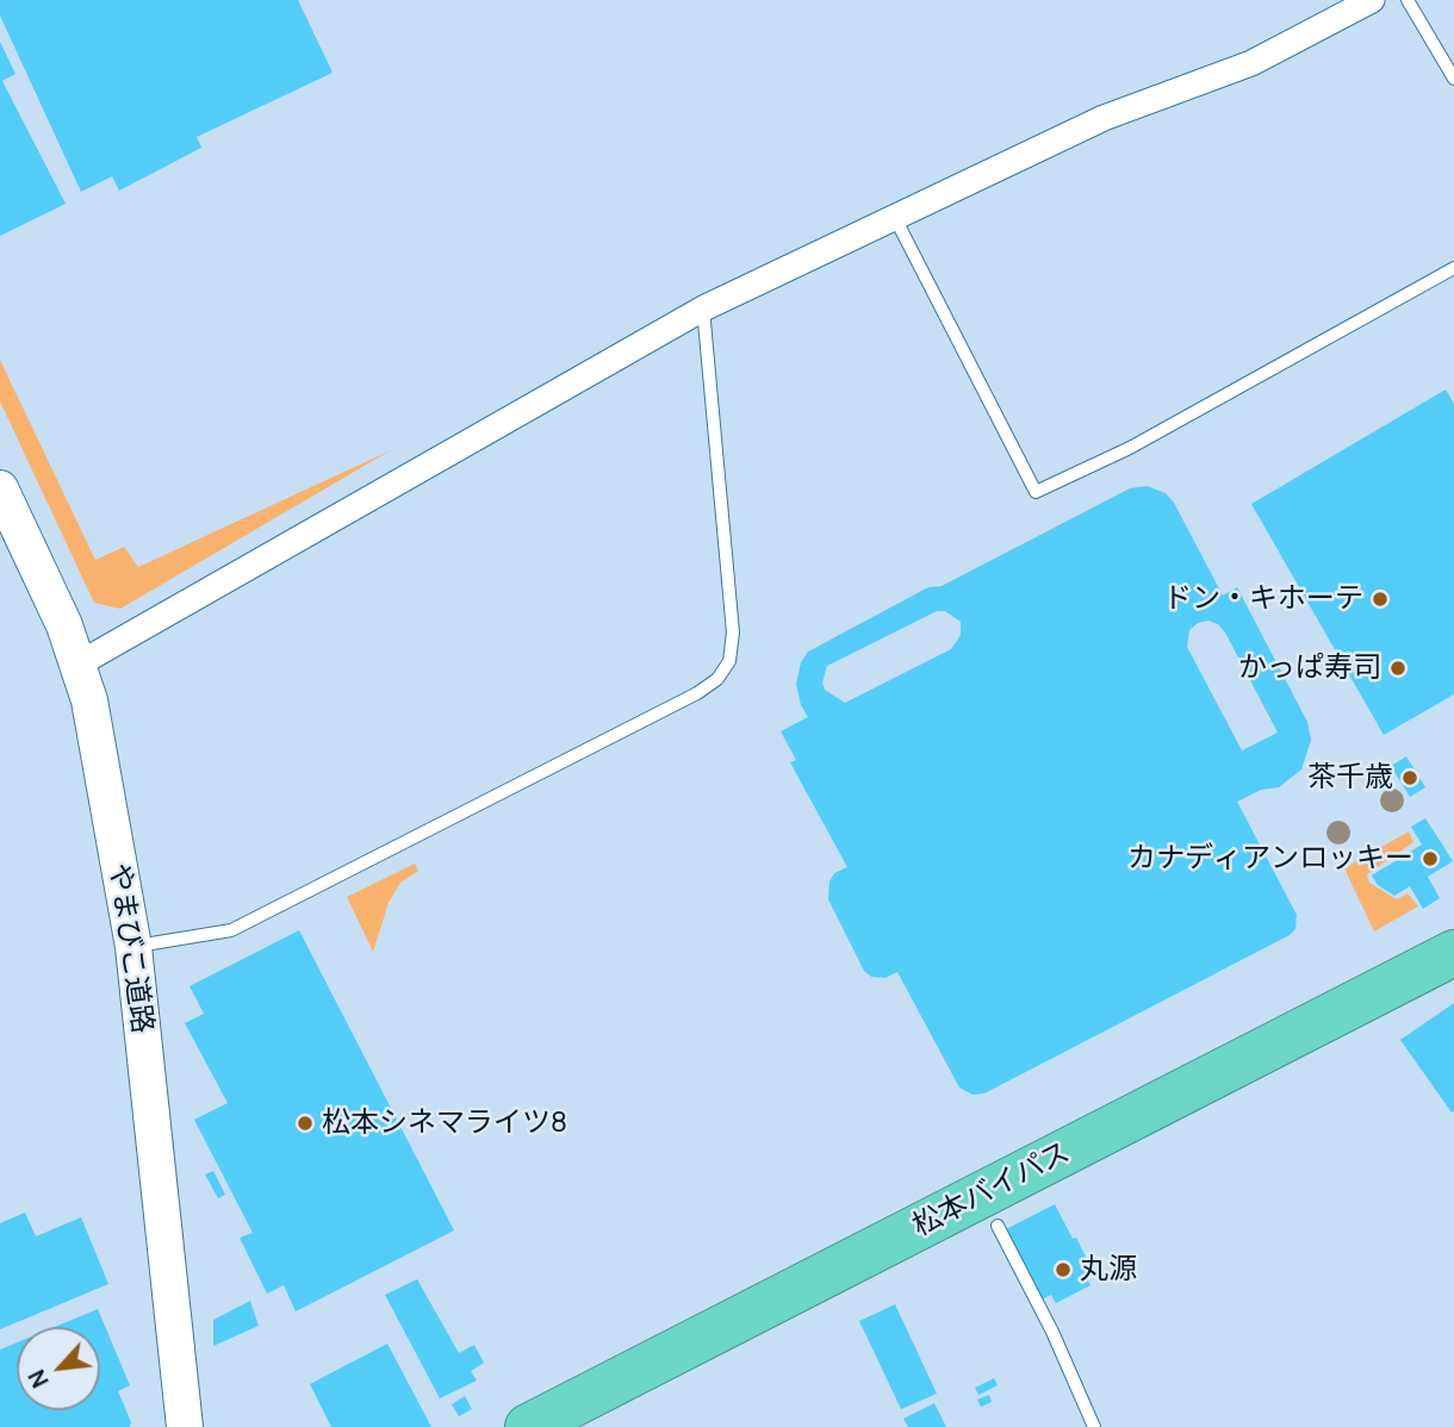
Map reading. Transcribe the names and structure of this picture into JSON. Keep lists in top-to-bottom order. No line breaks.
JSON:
{"streets":{"highway":["松本バイパス"],"street":["やまびこ道路"]},"places":["ドン・キホーテ","かっぱ寿司","茶千歳","カナディアンロッキー","松本シネマライツ8","丸源"],"north":"bottom left"}
